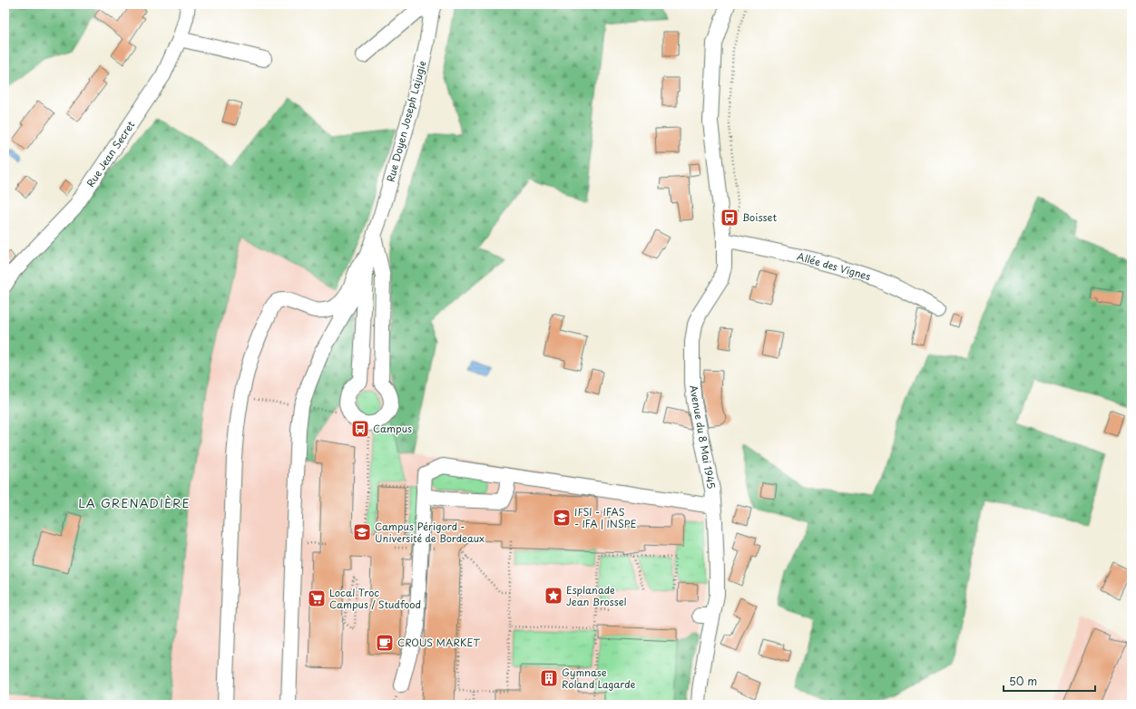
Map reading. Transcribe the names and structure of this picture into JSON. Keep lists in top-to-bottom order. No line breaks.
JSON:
{"streets":{"street":["Rue Doyen Joseph Lajugie","Rue Jean Secret","Allée des Vignes","Avenue du 8 Mai 1945"]},"crossings":[["Allée des Vignes","Avenue du 8 Mai 1945"]],"districts":["LA GRENADIÈRE"],"places":{"bus stop":["Boisset","Campus"],"school or university":["IFSI - IFAS - IFA | INSPE","Campus Périgord - Université de Bordeaux"],"place":["Esplanade Jean Brossel"],"supermarket":["Local Troc Campus / Studfood"],"cafe":["CROUS MARKET"],"building":["Gymnase Roland Lagarde"]},"scale_bar":"50 m"}
